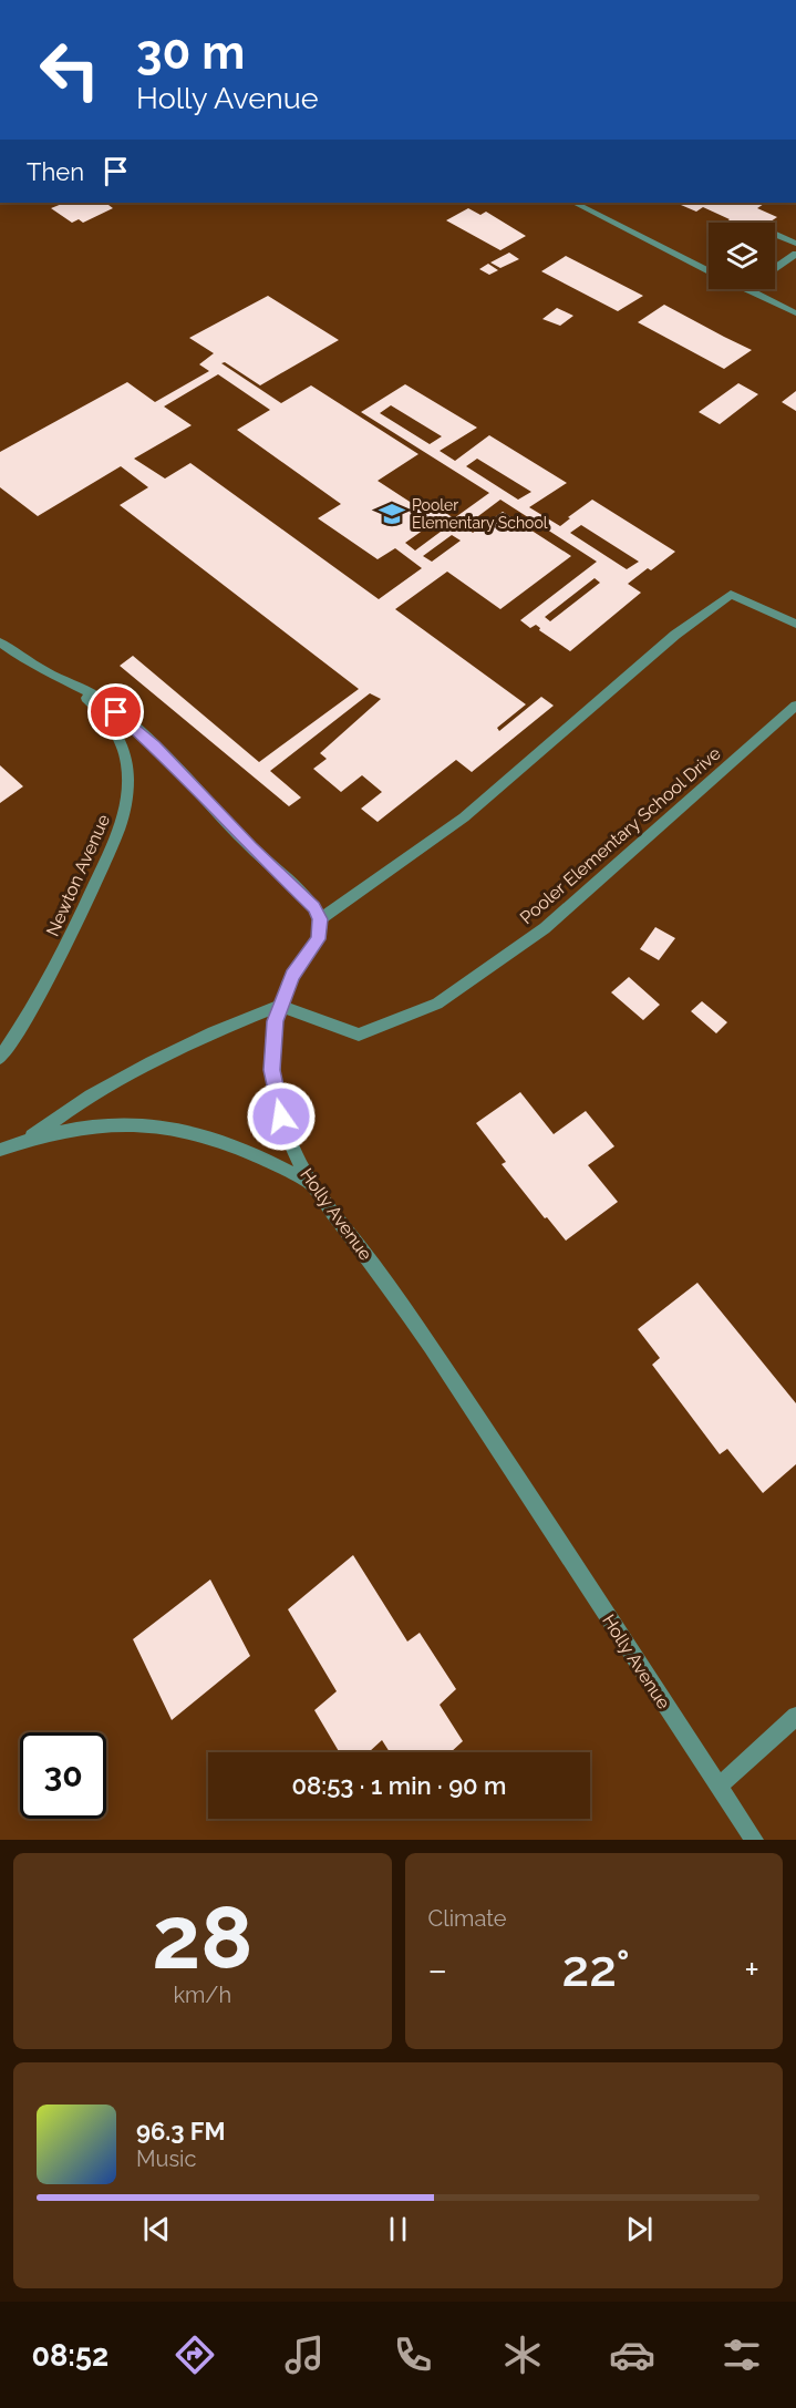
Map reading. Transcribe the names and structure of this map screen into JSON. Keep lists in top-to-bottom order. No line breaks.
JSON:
{"streets":{"street":["Pooler Elementary School Drive","Newton Avenue","Holly Avenue"]},"crossings":[["Pooler Elementary School Drive","Holly Avenue"]],"places":{"school or university":["Pooler Elementary School"]},"page":{"turn":["30 m","Holly Avenue"],"then":"Then","limit":"30","trip":"08:53 · 1 min · 90 m","tile":[["28","km/h"],"Climate"],"heat":["−","22°","+"],"song":["96.3 FM","Music"],"tabs":"08:52"}}
